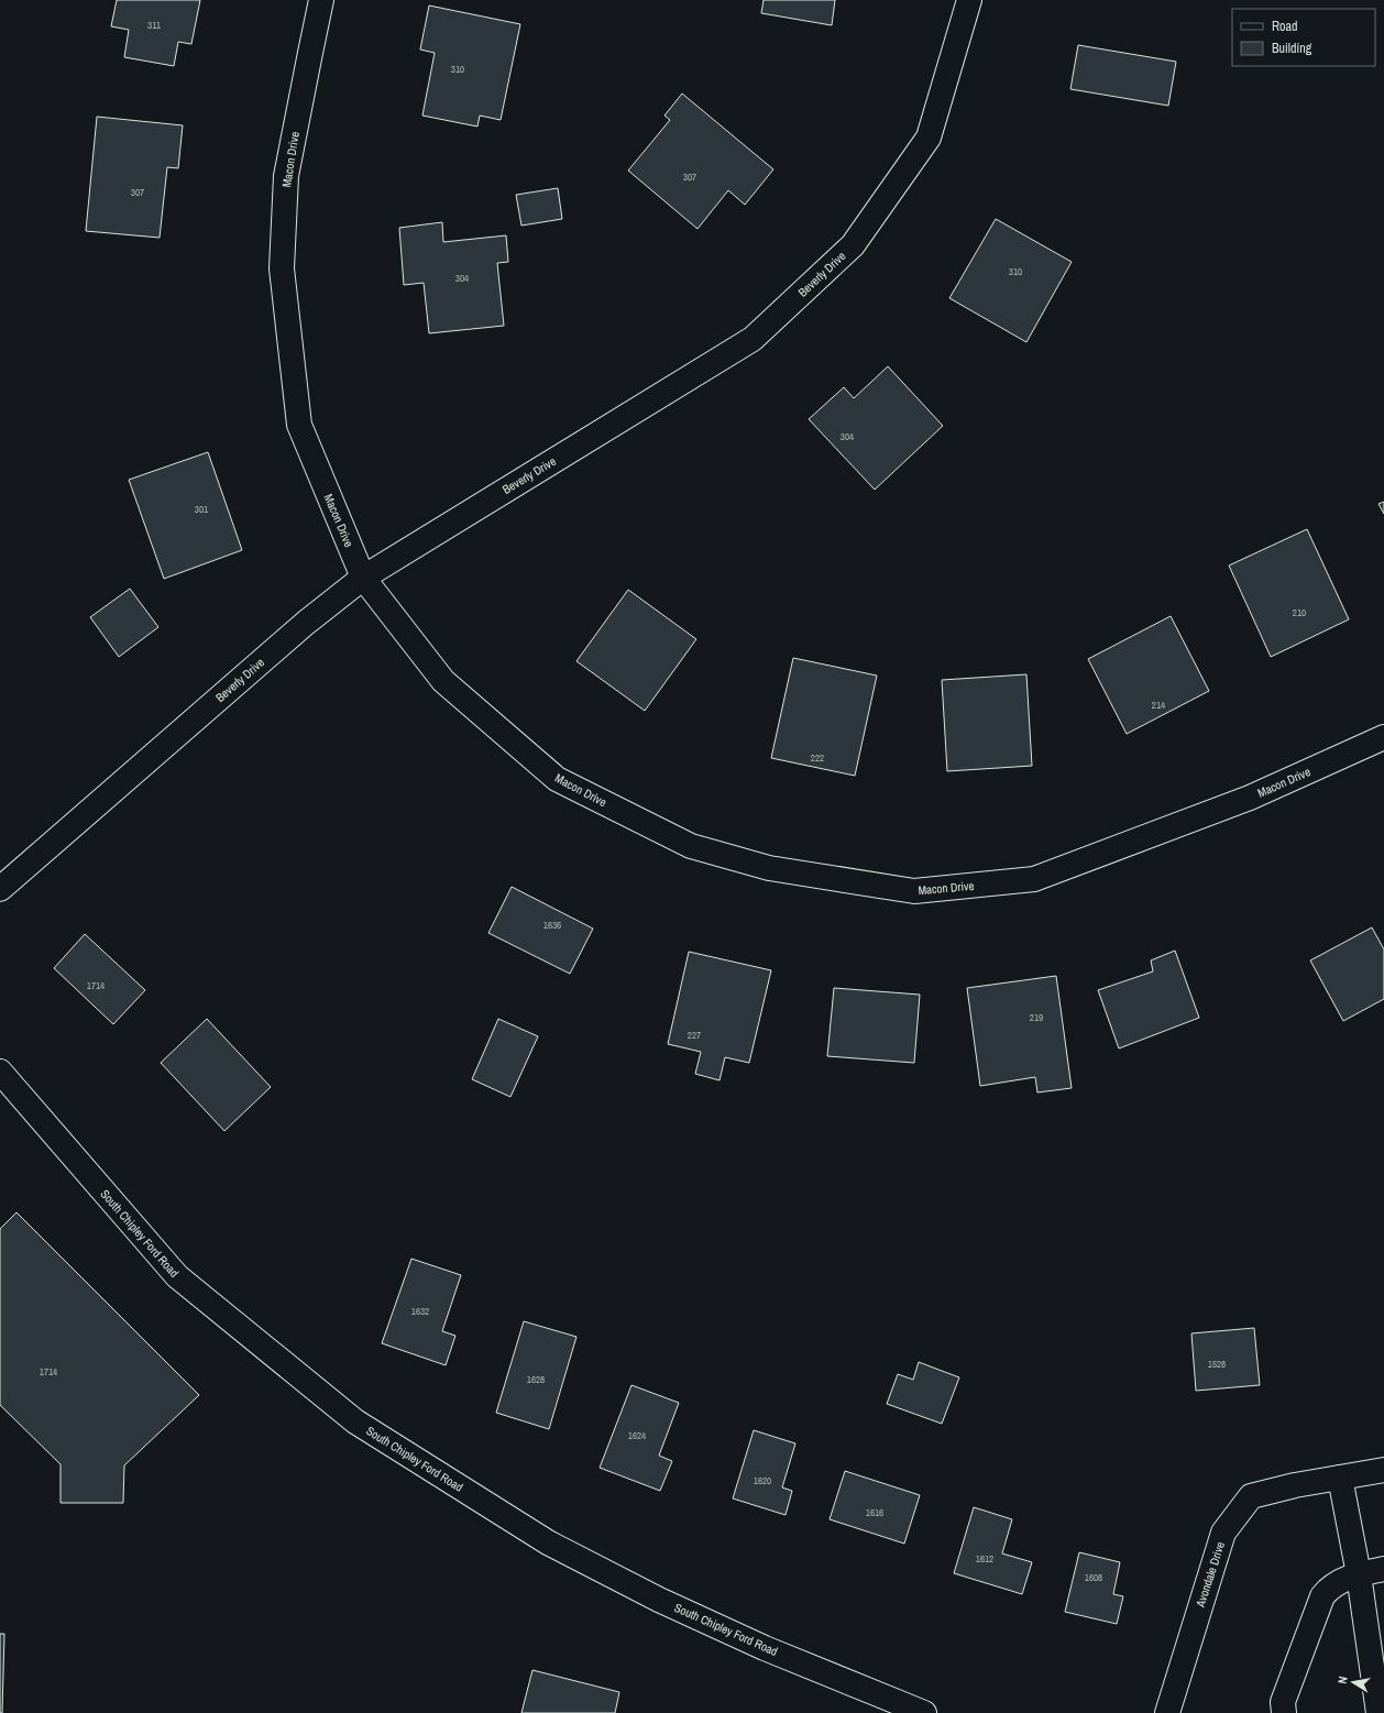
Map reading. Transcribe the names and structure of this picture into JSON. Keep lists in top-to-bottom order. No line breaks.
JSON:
{"streets":{"street":["Macon Drive","Beverly Drive","South Chipley Ford Road","Avondale Drive"]},"crossings":[["Macon Drive","Beverly Drive"]],"house_numbers":["311","310","307","307","310","304","304","301","210","214","222","1636","1714","219","227","1632","1528","1714","1628","1624","1620","1616","1612","1608"],"legend":["Road","Building"],"north":"left"}
